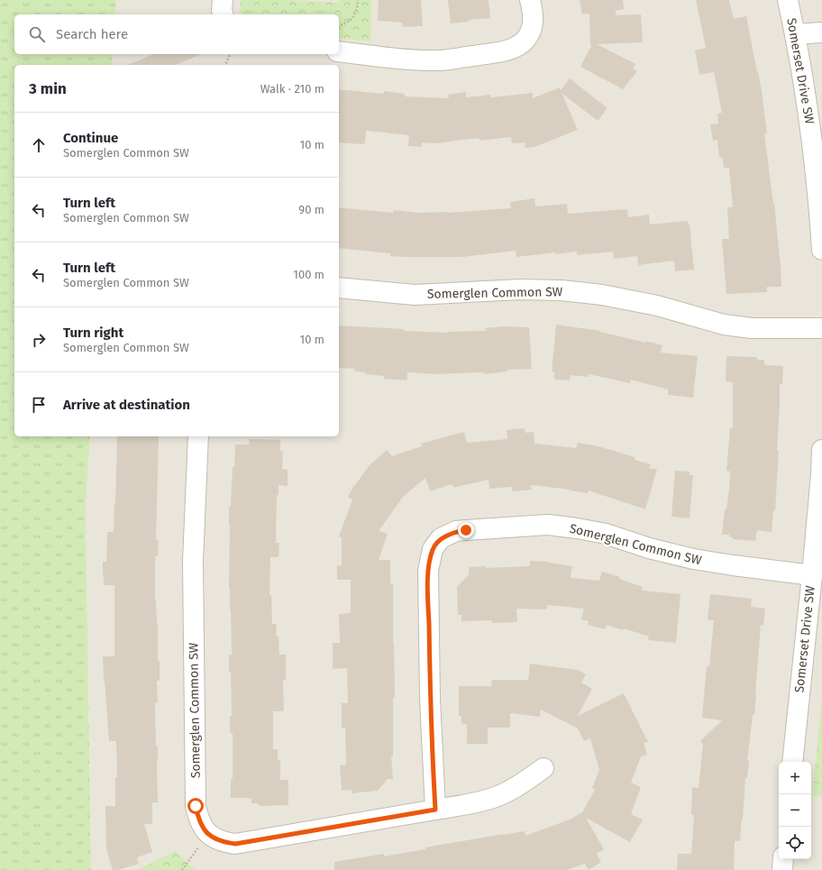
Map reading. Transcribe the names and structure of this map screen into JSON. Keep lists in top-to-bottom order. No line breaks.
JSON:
{"streets":{"street":["Somerset Drive SW","Somerglen Common SW"]},"crossings":[["Somerset Drive SW","Somerglen Common SW"]],"page":{"search":"Search here","heading":["3 min","Walk · 210 m"],"list":[["Continue","Somerglen Common SW","10 m"],["Turn left","Somerglen Common SW","90 m"],["Turn left","Somerglen Common SW","100 m"],["Turn right","Somerglen Common SW","10 m"],"Arrive at destination"],"map_buttons":["+","−"]}}
